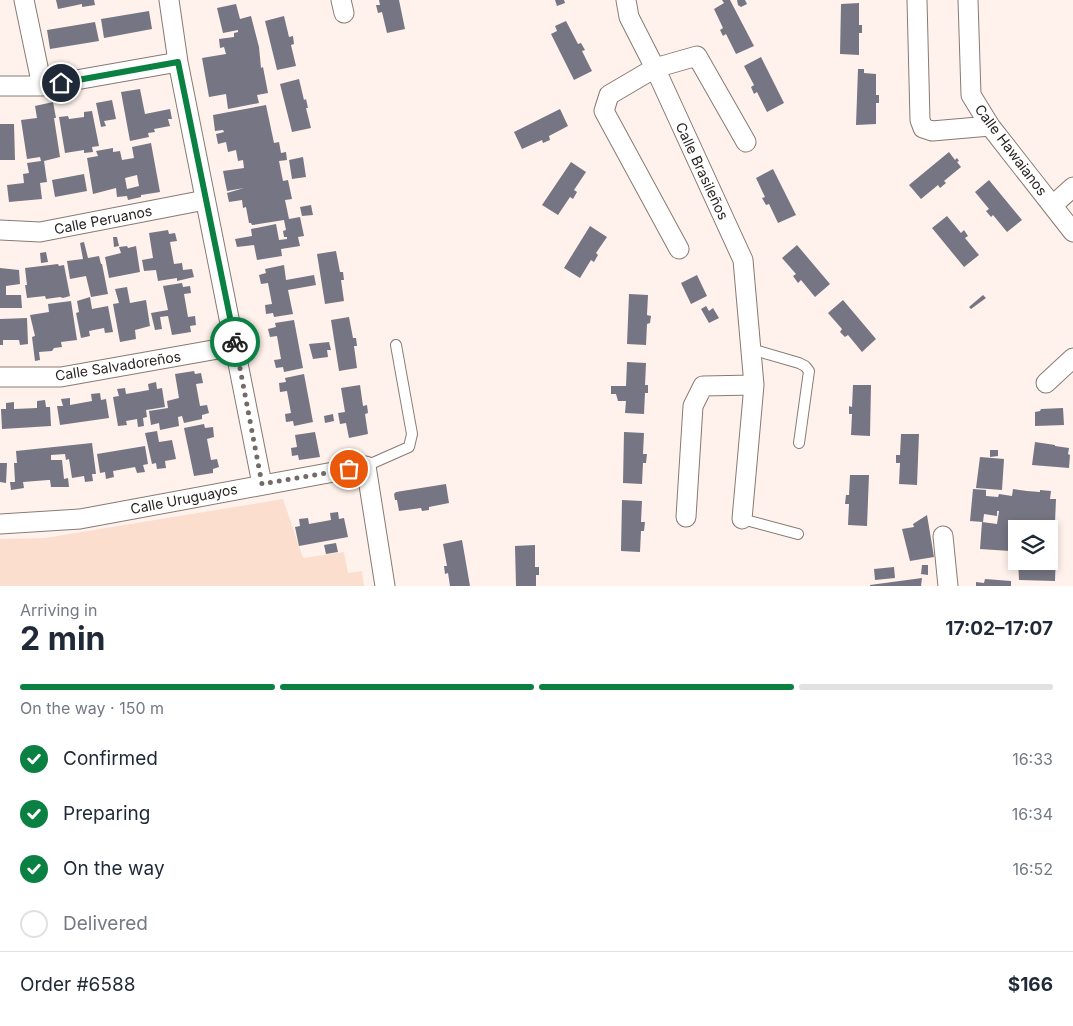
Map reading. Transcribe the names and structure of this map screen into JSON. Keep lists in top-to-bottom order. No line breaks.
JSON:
{"streets":{"street":["Calle Hawaianos","Calle Brasileños","Calle Peruanos","Calle Salvadoreños","Calle Uruguayos"]},"page":{"heading":["2 min","Arriving in","17:02–17:07"],"panel":["Order #6588","$166"],"bar":"On the way · 150 m","list":[["Confirmed","16:33"],["Preparing","16:34"],["On the way","16:52"],"Delivered"]}}
